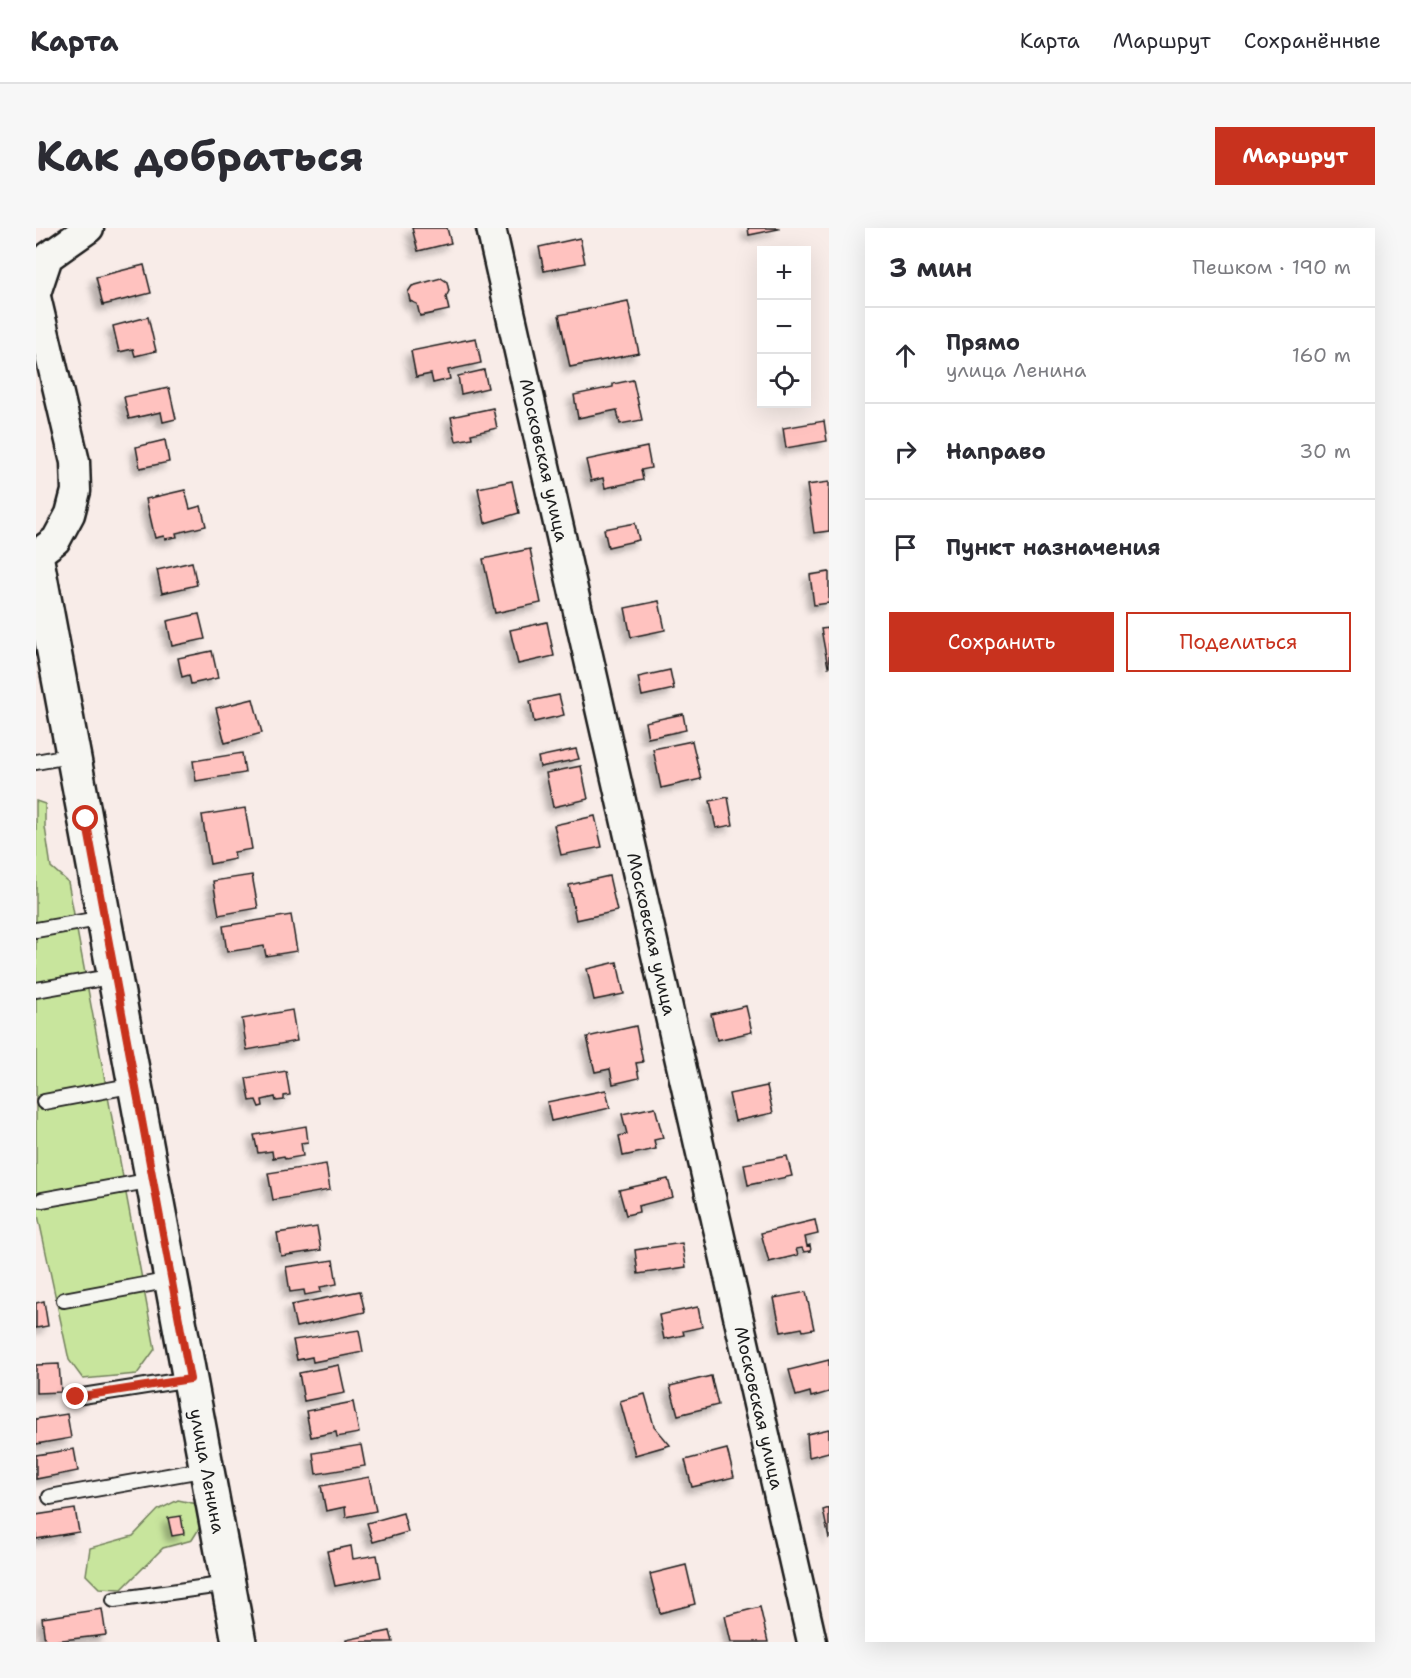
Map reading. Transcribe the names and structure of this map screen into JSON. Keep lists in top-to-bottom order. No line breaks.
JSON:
{"streets":{"main road":["улица Ленина"],"street":["Московская улица"]},"page":{"header":"Карта","nav":["Карта","Маршрут","Сохранённые"],"buttons":["Маршрут",["Сохранить","Поделиться"]],"title":"Как добраться","heading":["3 мин","Пешком · 190 m"],"map_buttons":["+","−"],"list":[["Прямо","улица Ленина","160 m"],["Направо","30 m"],"Пункт назначения"]}}
